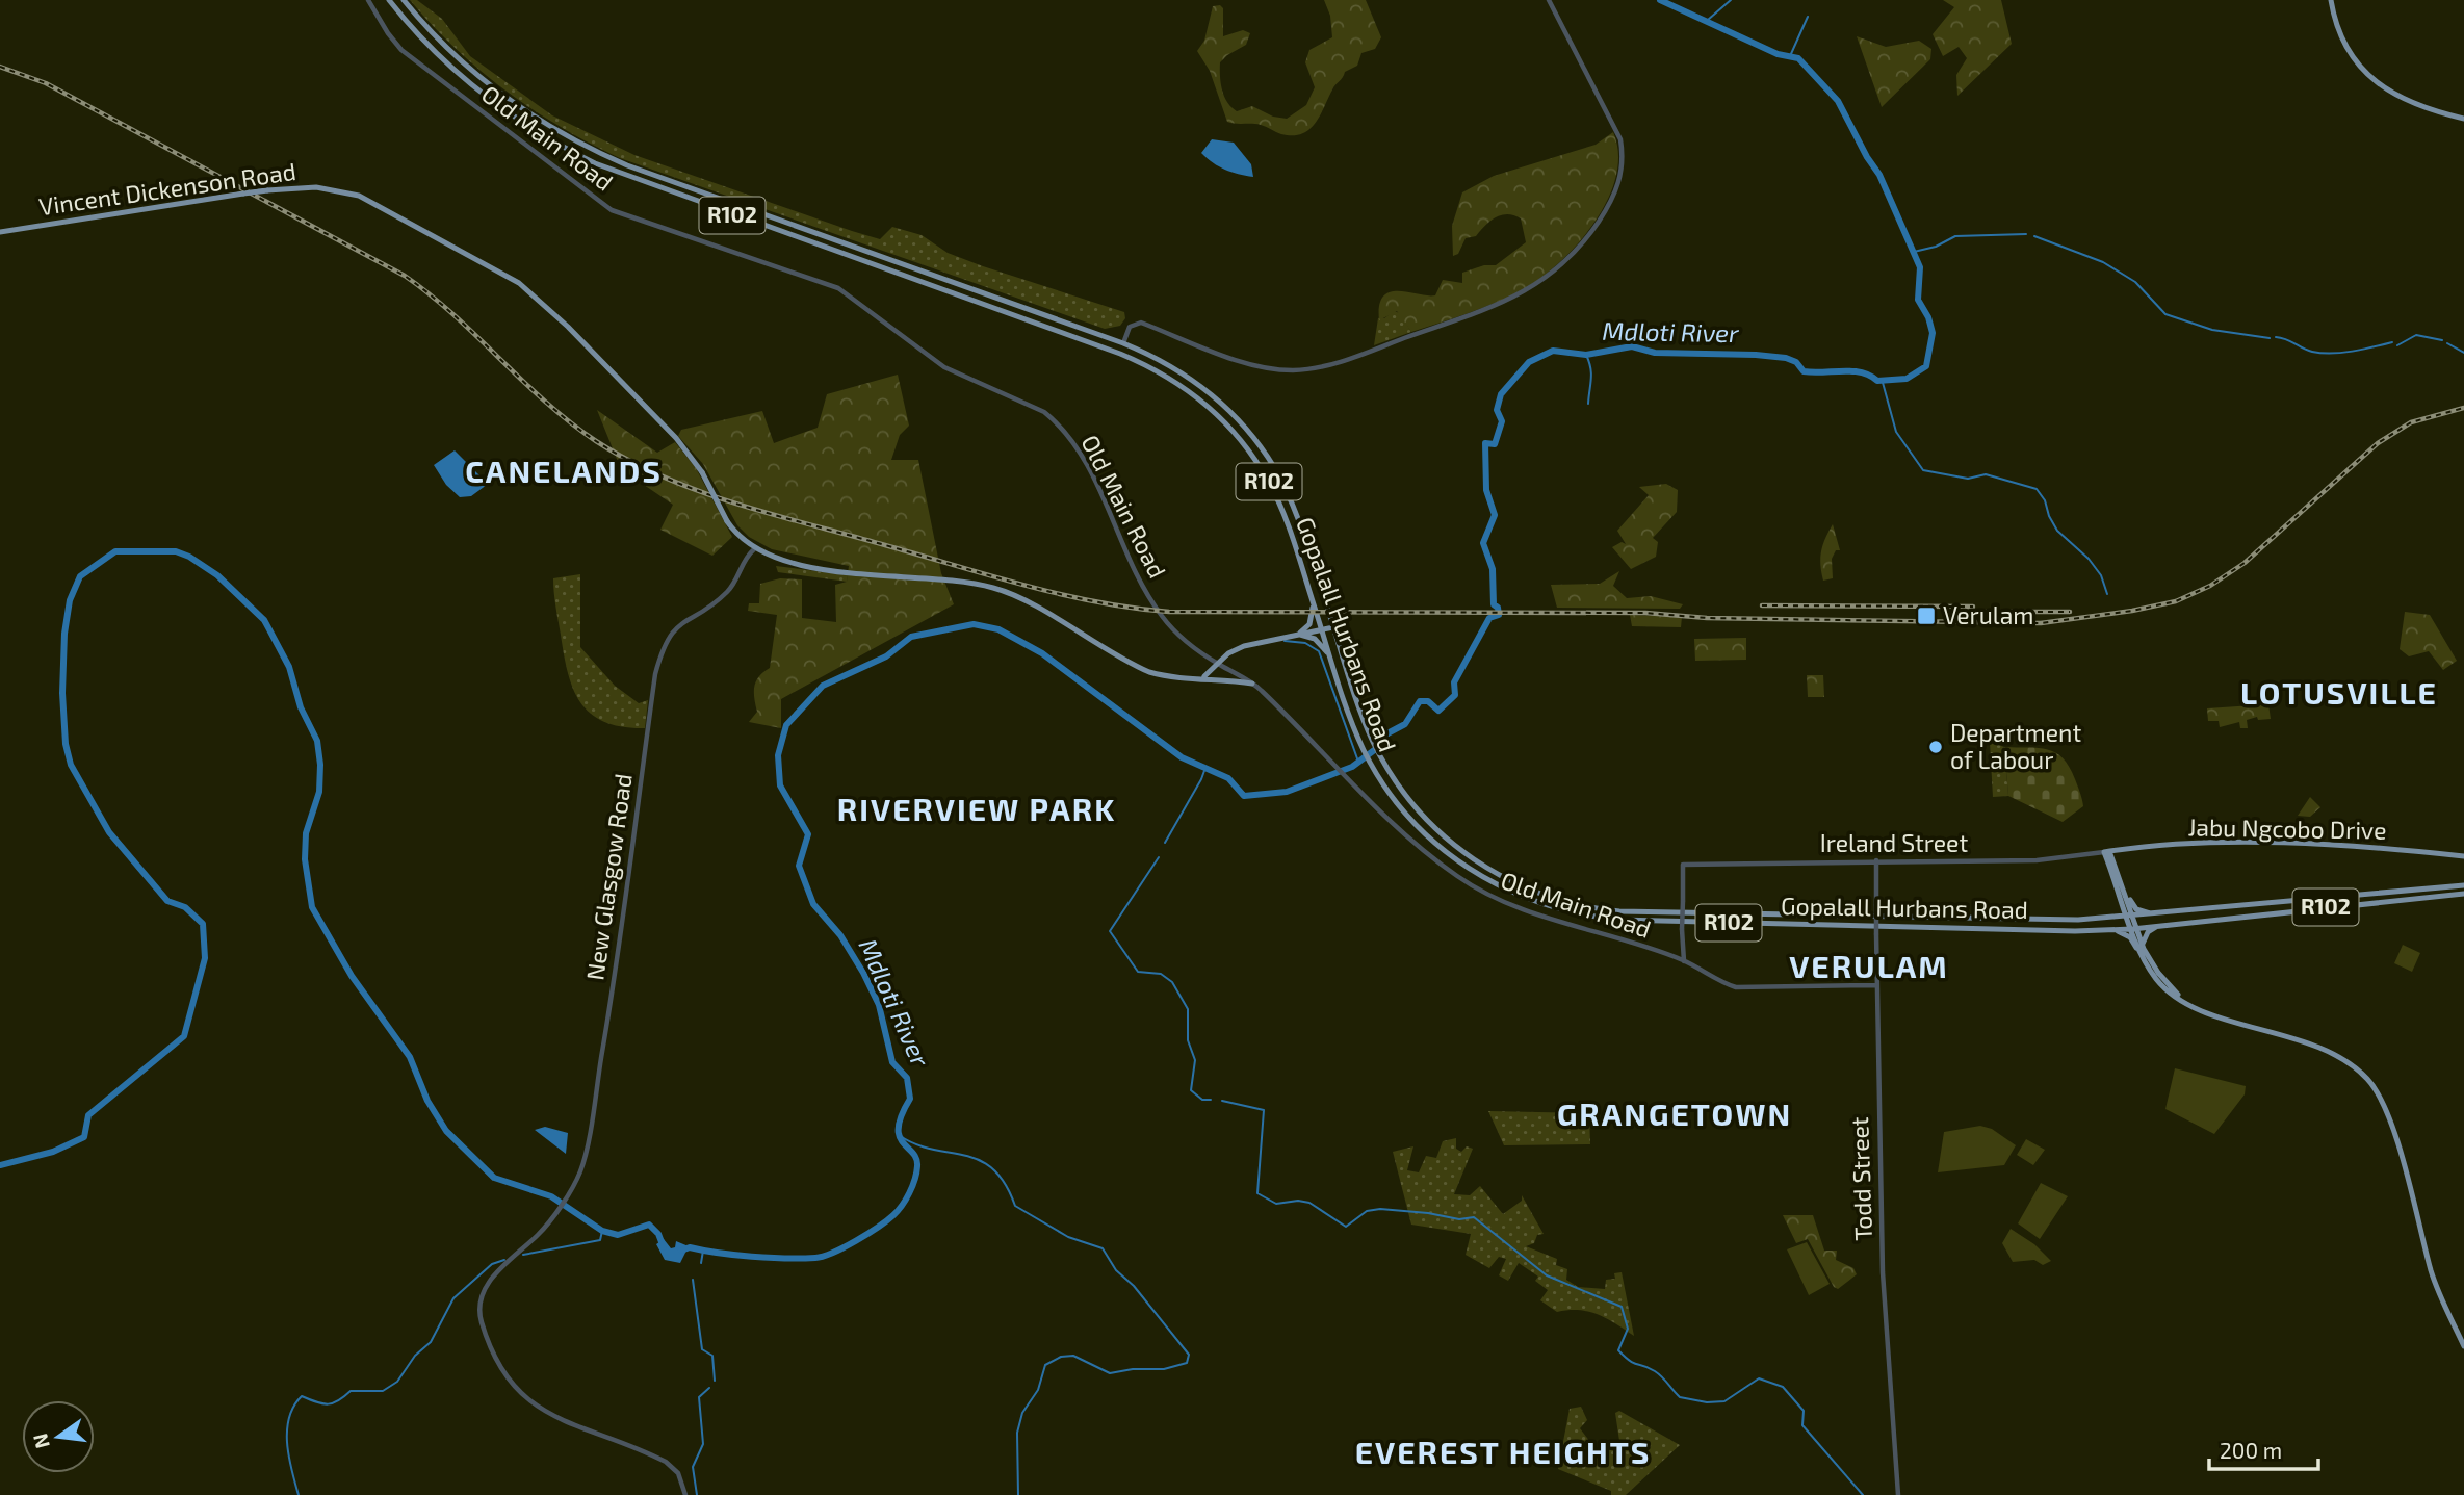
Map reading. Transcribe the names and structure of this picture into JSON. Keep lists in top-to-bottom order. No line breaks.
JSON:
{"streets":{"main road":["Vincent Dickenson Road","R102","Gopalall Hurbans Road","Jabu Ngcobo Drive"],"street":["Old Main Road","Ireland Street","New Glasgow Road","Todd Street"]},"crossings":[["Old Main Road","Vincent Dickenson Road"],["Old Main Road","Ireland Street"],["Vincent Dickenson Road","New Glasgow Road"],["Jabu Ngcobo Drive","Ireland Street"],["Ireland Street","Todd Street"]],"districts":["CANELANDS","LOTUSVILLE","RIVERVIEW PARK","VERULAM","GRANGETOWN","EVEREST HEIGHTS"],"water":["Mdloti River"],"places":{"transit":["Verulam"],"other":["Department of Labour"]},"scale_bar":"200 m","north":"left"}
